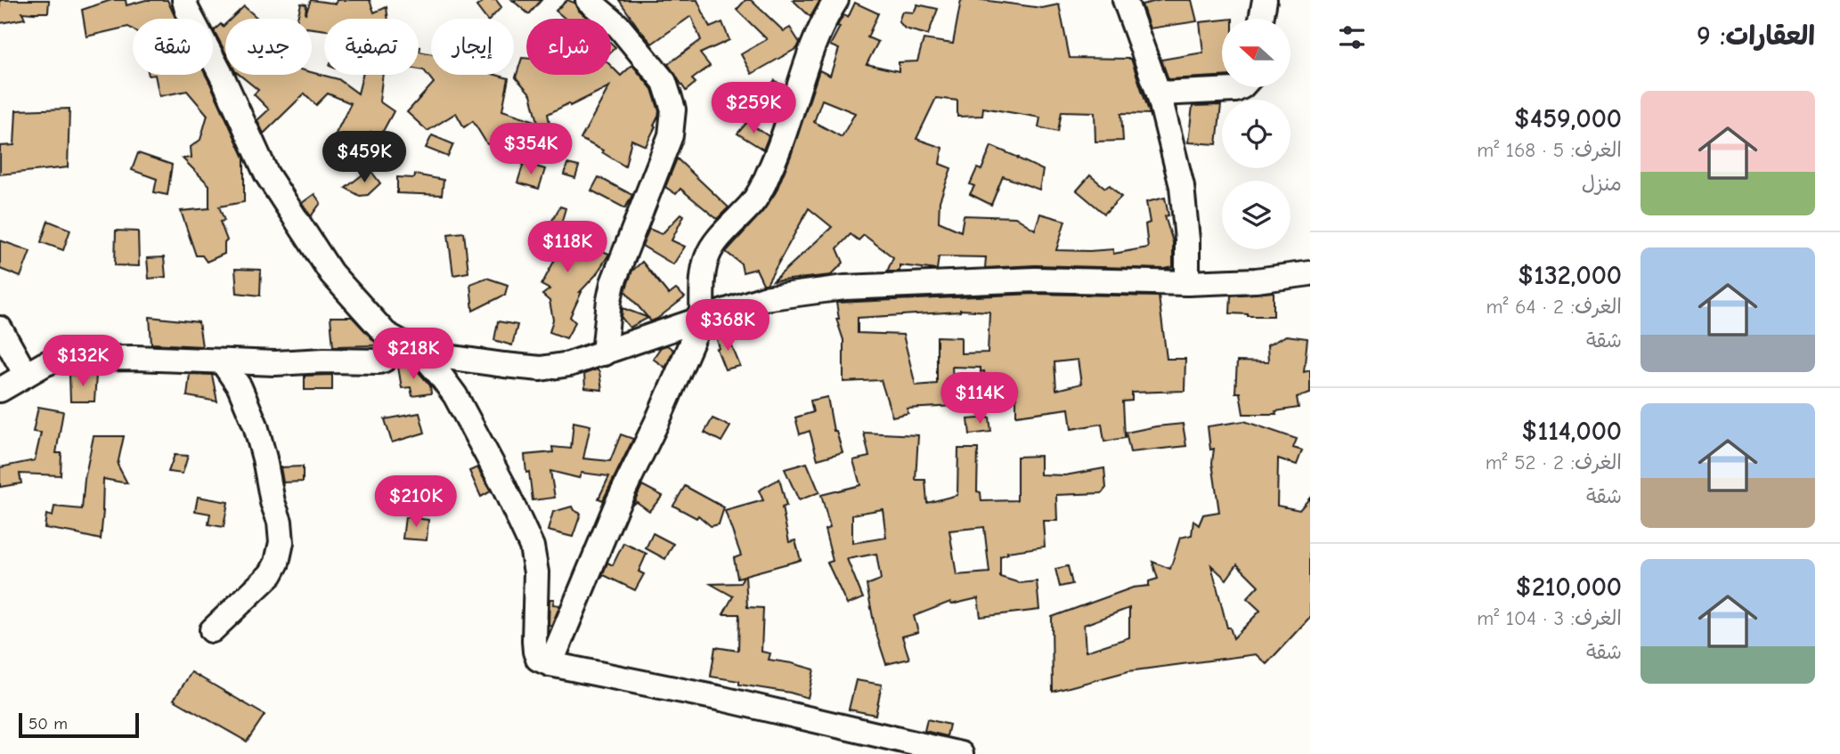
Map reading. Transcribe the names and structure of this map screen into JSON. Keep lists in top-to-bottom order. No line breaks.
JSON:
{"scale_bar":"50 m","north":"left","page":{"heading":"العقارات: 9","chip":["شراء","إيجار","تصفية","جديد","شقة"],"list":[{"name":"$459,000","note":"الغرف: 5 · 168 m² · منزل"},{"name":"$132,000","note":"الغرف: 2 · 64 m² · شقة"},{"name":"$114,000","note":"الغرف: 2 · 52 m² · شقة"},{"name":"$210,000","note":"الغرف: 3 · 104 m² · شقة"}],"price":["$259K","$354K","$459K","$118K","$368K","$218K","$132K","$114K","$210K"],"scale":"50 m"}}
